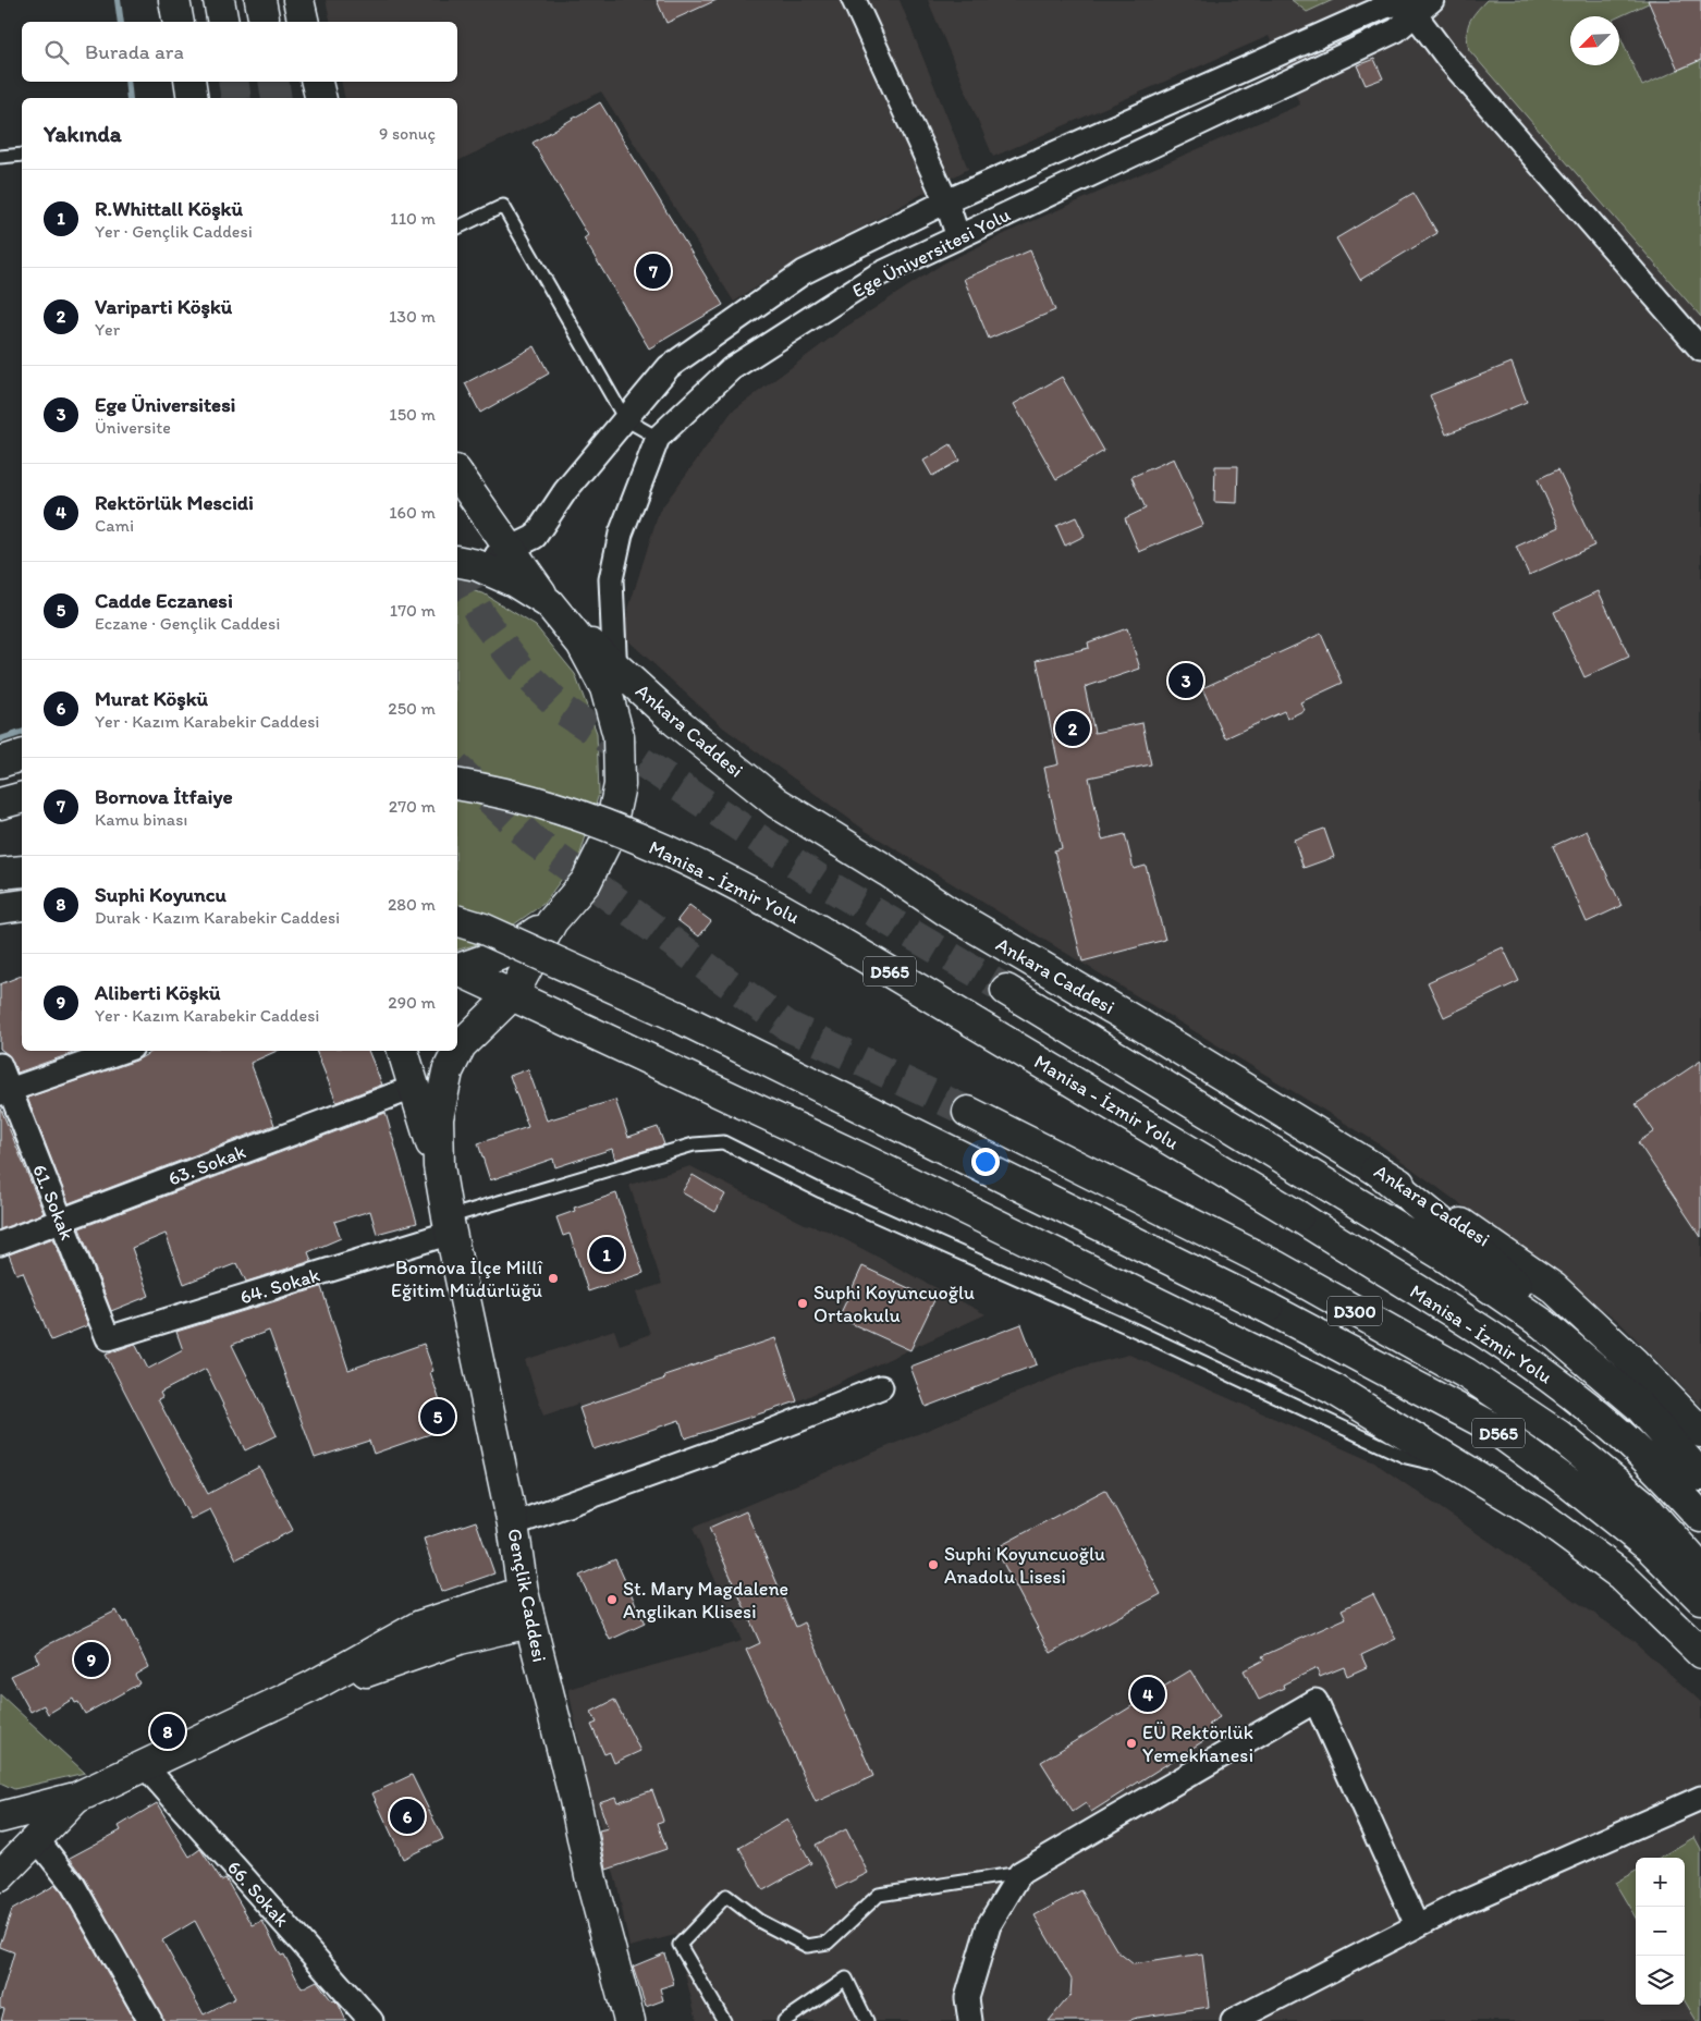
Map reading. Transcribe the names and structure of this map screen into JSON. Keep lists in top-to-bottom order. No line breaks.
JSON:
{"streets":{"main road":["Ankara Caddesi","Manisa - İzmir Yolu","D565","D300","Gençlik Caddesi"],"street":["Ege Üniversitesi Yolu","63. Sokak","61. Sokak","64. Sokak","66. Sokak"]},"crossings":[["Ege Üniversitesi Yolu","Ankara Caddesi"],["63. Sokak","61. Sokak"],["63. Sokak","Gençlik Caddesi"],["61. Sokak","64. Sokak"],["64. Sokak","Gençlik Caddesi"]],"places":["Bornova İlçe Millî Eğitim Müdürlüğü","Suphi Koyuncuoğlu Ortaokulu","Suphi Koyuncuoğlu Anadolu Lisesi","St. Mary Magdalene Anglikan Klisesi","EÜ Rektörlük Yemekhanesi"],"north":"bottom left","page":{"search":"Burada ara","heading":["Yakında","9 sonuç"],"list":[{"mark":"1","name":"R.Whittall Köşkü","note":"Yer · Gençlik Caddesi","value":"110 m"},{"mark":"2","name":"Variparti Köşkü","note":"Yer","value":"130 m"},{"mark":"3","name":"Ege Üniversitesi","note":"Üniversite","value":"150 m"},{"mark":"4","name":"Rektörlük Mescidi","note":"Cami","value":"160 m"},{"mark":"5","name":"Cadde Eczanesi","note":"Eczane · Gençlik Caddesi","value":"170 m"},{"mark":"6","name":"Murat Köşkü","note":"Yer · Kazım Karabekir Caddesi","value":"250 m"},{"mark":"7","name":"Bornova İtfaiye","note":"Kamu binası","value":"270 m"},{"mark":"8","name":"Suphi Koyuncu","note":"Durak · Kazım Karabekir Caddesi","value":"280 m"},{"mark":"9","name":"Aliberti Köşkü","note":"Yer · Kazım Karabekir Caddesi","value":"290 m"}],"pins":["7","3","2","1","5","9","4","8","6"],"map_buttons":["+","−"]}}
